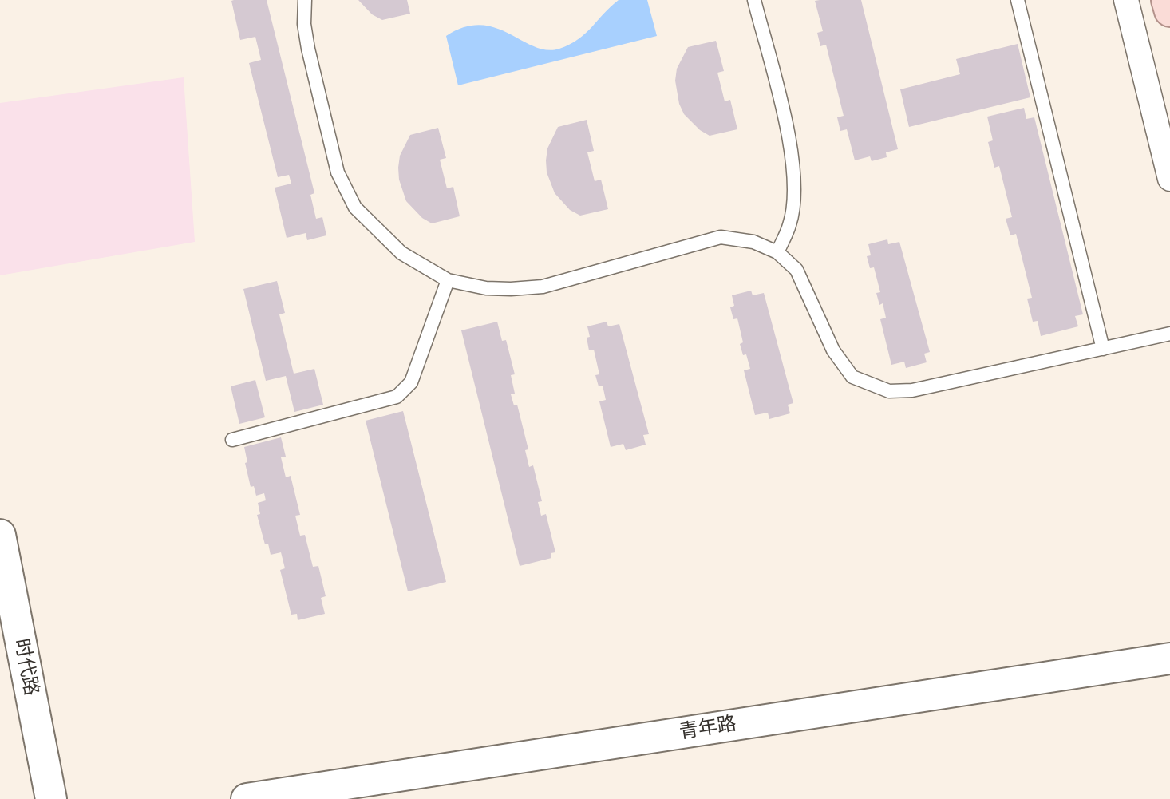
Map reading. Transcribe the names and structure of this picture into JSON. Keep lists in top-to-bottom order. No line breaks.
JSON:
{"streets":{"street":["时代路","青年路"]}}
